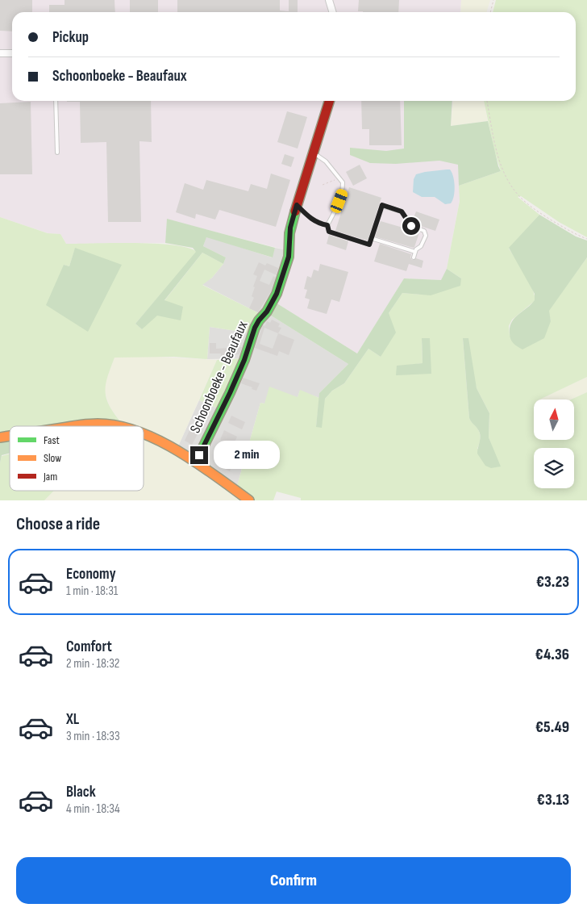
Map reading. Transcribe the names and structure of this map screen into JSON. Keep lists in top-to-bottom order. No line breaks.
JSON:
{"streets":{"street":["Schoonboeke - Beaufaux"]},"legend":["Fast","Slow","Jam"],"north":"top","page":{"banner":["Pickup","Schoonboeke - Beaufaux"],"bubble":"2 min","heading":"Choose a ride","list":[{"name":"Economy","note":"1 min · 18:31","value":"€3.23"},{"name":"Comfort","note":"2 min · 18:32","value":"€4.36"},{"name":"XL","note":"3 min · 18:33","value":"€5.49"},{"name":"Black","note":"4 min · 18:34","value":"€3.13"}],"buttons":"Confirm"}}
